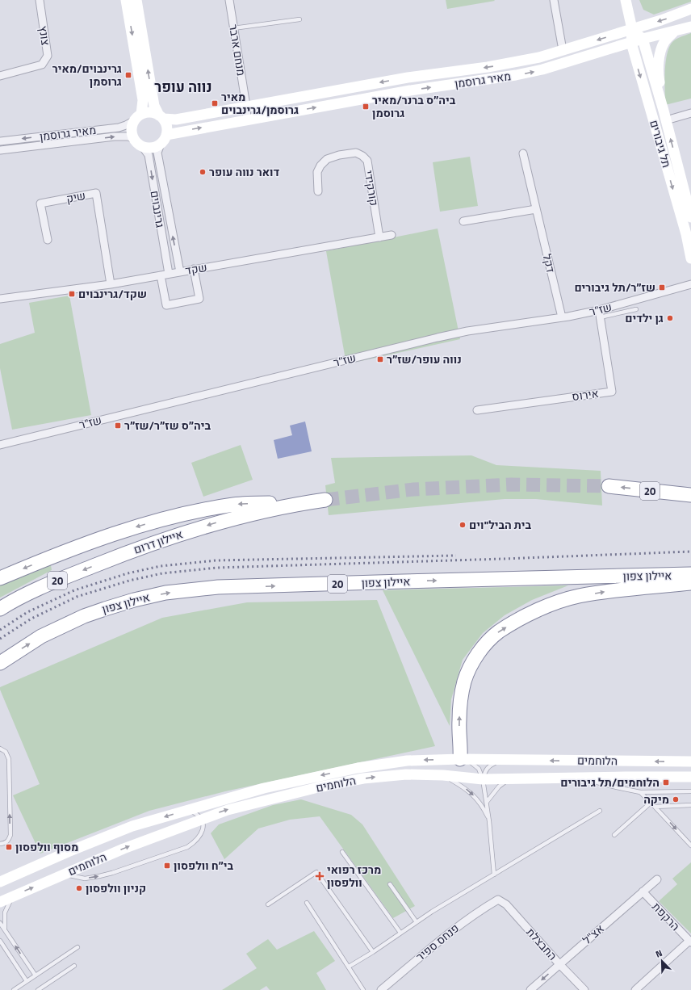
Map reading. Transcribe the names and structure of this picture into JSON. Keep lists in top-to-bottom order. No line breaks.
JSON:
{"streets":{"highway":["20","איילון דרום","איילון צפון"],"street":["צונץ","מנחם ארבר","מאיר גרוסמן","תל גיבורים","קורקידי","שיק","גרינבוים","דקל","שקד","שז\"ר","אירוס","הלוחמים","הרקפת","אצ\"ל","פנחס ספיר","החבצלת"]},"crossings":[["מנחם ארבר","מאיר גרוסמן"],["מאיר גרוסמן","תל גיבורים"],["מאיר גרוסמן","גרינבוים"],["קורקידי","שקד"],["שיק","שקד"],["גרינבוים","שקד"],["דקל","שז\"ר"],["שז\"ר","אירוס"],["הרקפת","אצ\"ל"],["אצ\"ל","החבצלת"],["פנחס ספיר","החבצלת"]],"one_way":["איילון צפון"],"districts":["נווה עופר"],"places":{"transit":["גרינבוים/מאיר גרוסמן","מאיר גרוסמן/גרינבוים","ביה״ס ברנר/מאיר גרוסמן","שז״ר/תל גיבורים","שקד/גרינבוים","נווה עופר/שז״ר","ביה״ס שז״ר/שז״ר","הלוחמים/תל גיבורים","מסוף וולפסון","בי״ח וולפסון"],"other":["דואר נווה עופר","גן ילדים","בית הביל\"וים","מיקה","קניון וולפסון"],"health":["מרכז רפואי וולפסון"]},"north":"top left"}
